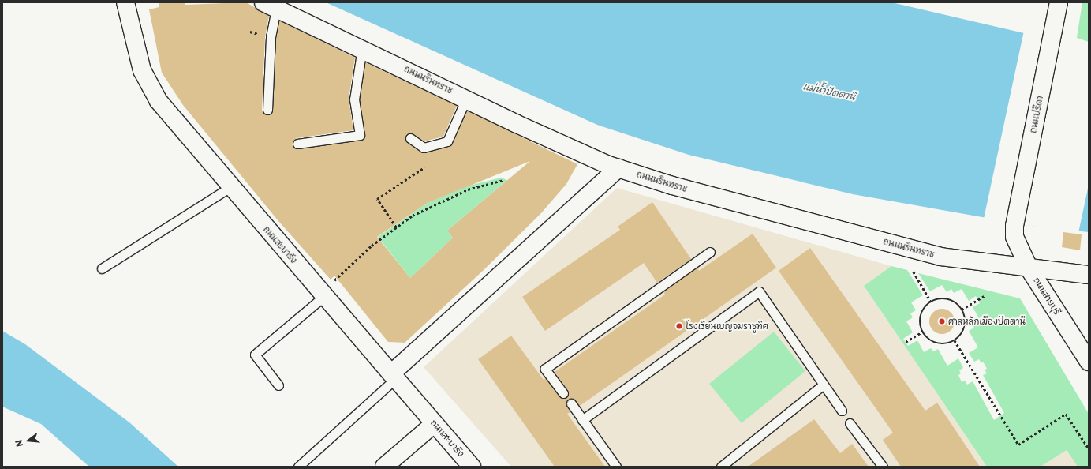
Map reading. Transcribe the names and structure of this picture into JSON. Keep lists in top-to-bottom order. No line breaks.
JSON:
{"streets":{"street":["ถนนนรินทราช","ถนนปรีดา","ถนนสะบารัง","ถนนสายบุรี"]},"crossings":[["ถนนนรินทราช","ถนนสายบุรี"],["ถนนปรีดา","ถนนสายบุรี"]],"water":["แม่น้ำปัตตานี"],"places":["ศาลหลักเมืองปัตตานี","โรงเรียนเบญจมราชูทิศ"],"north":"left"}
